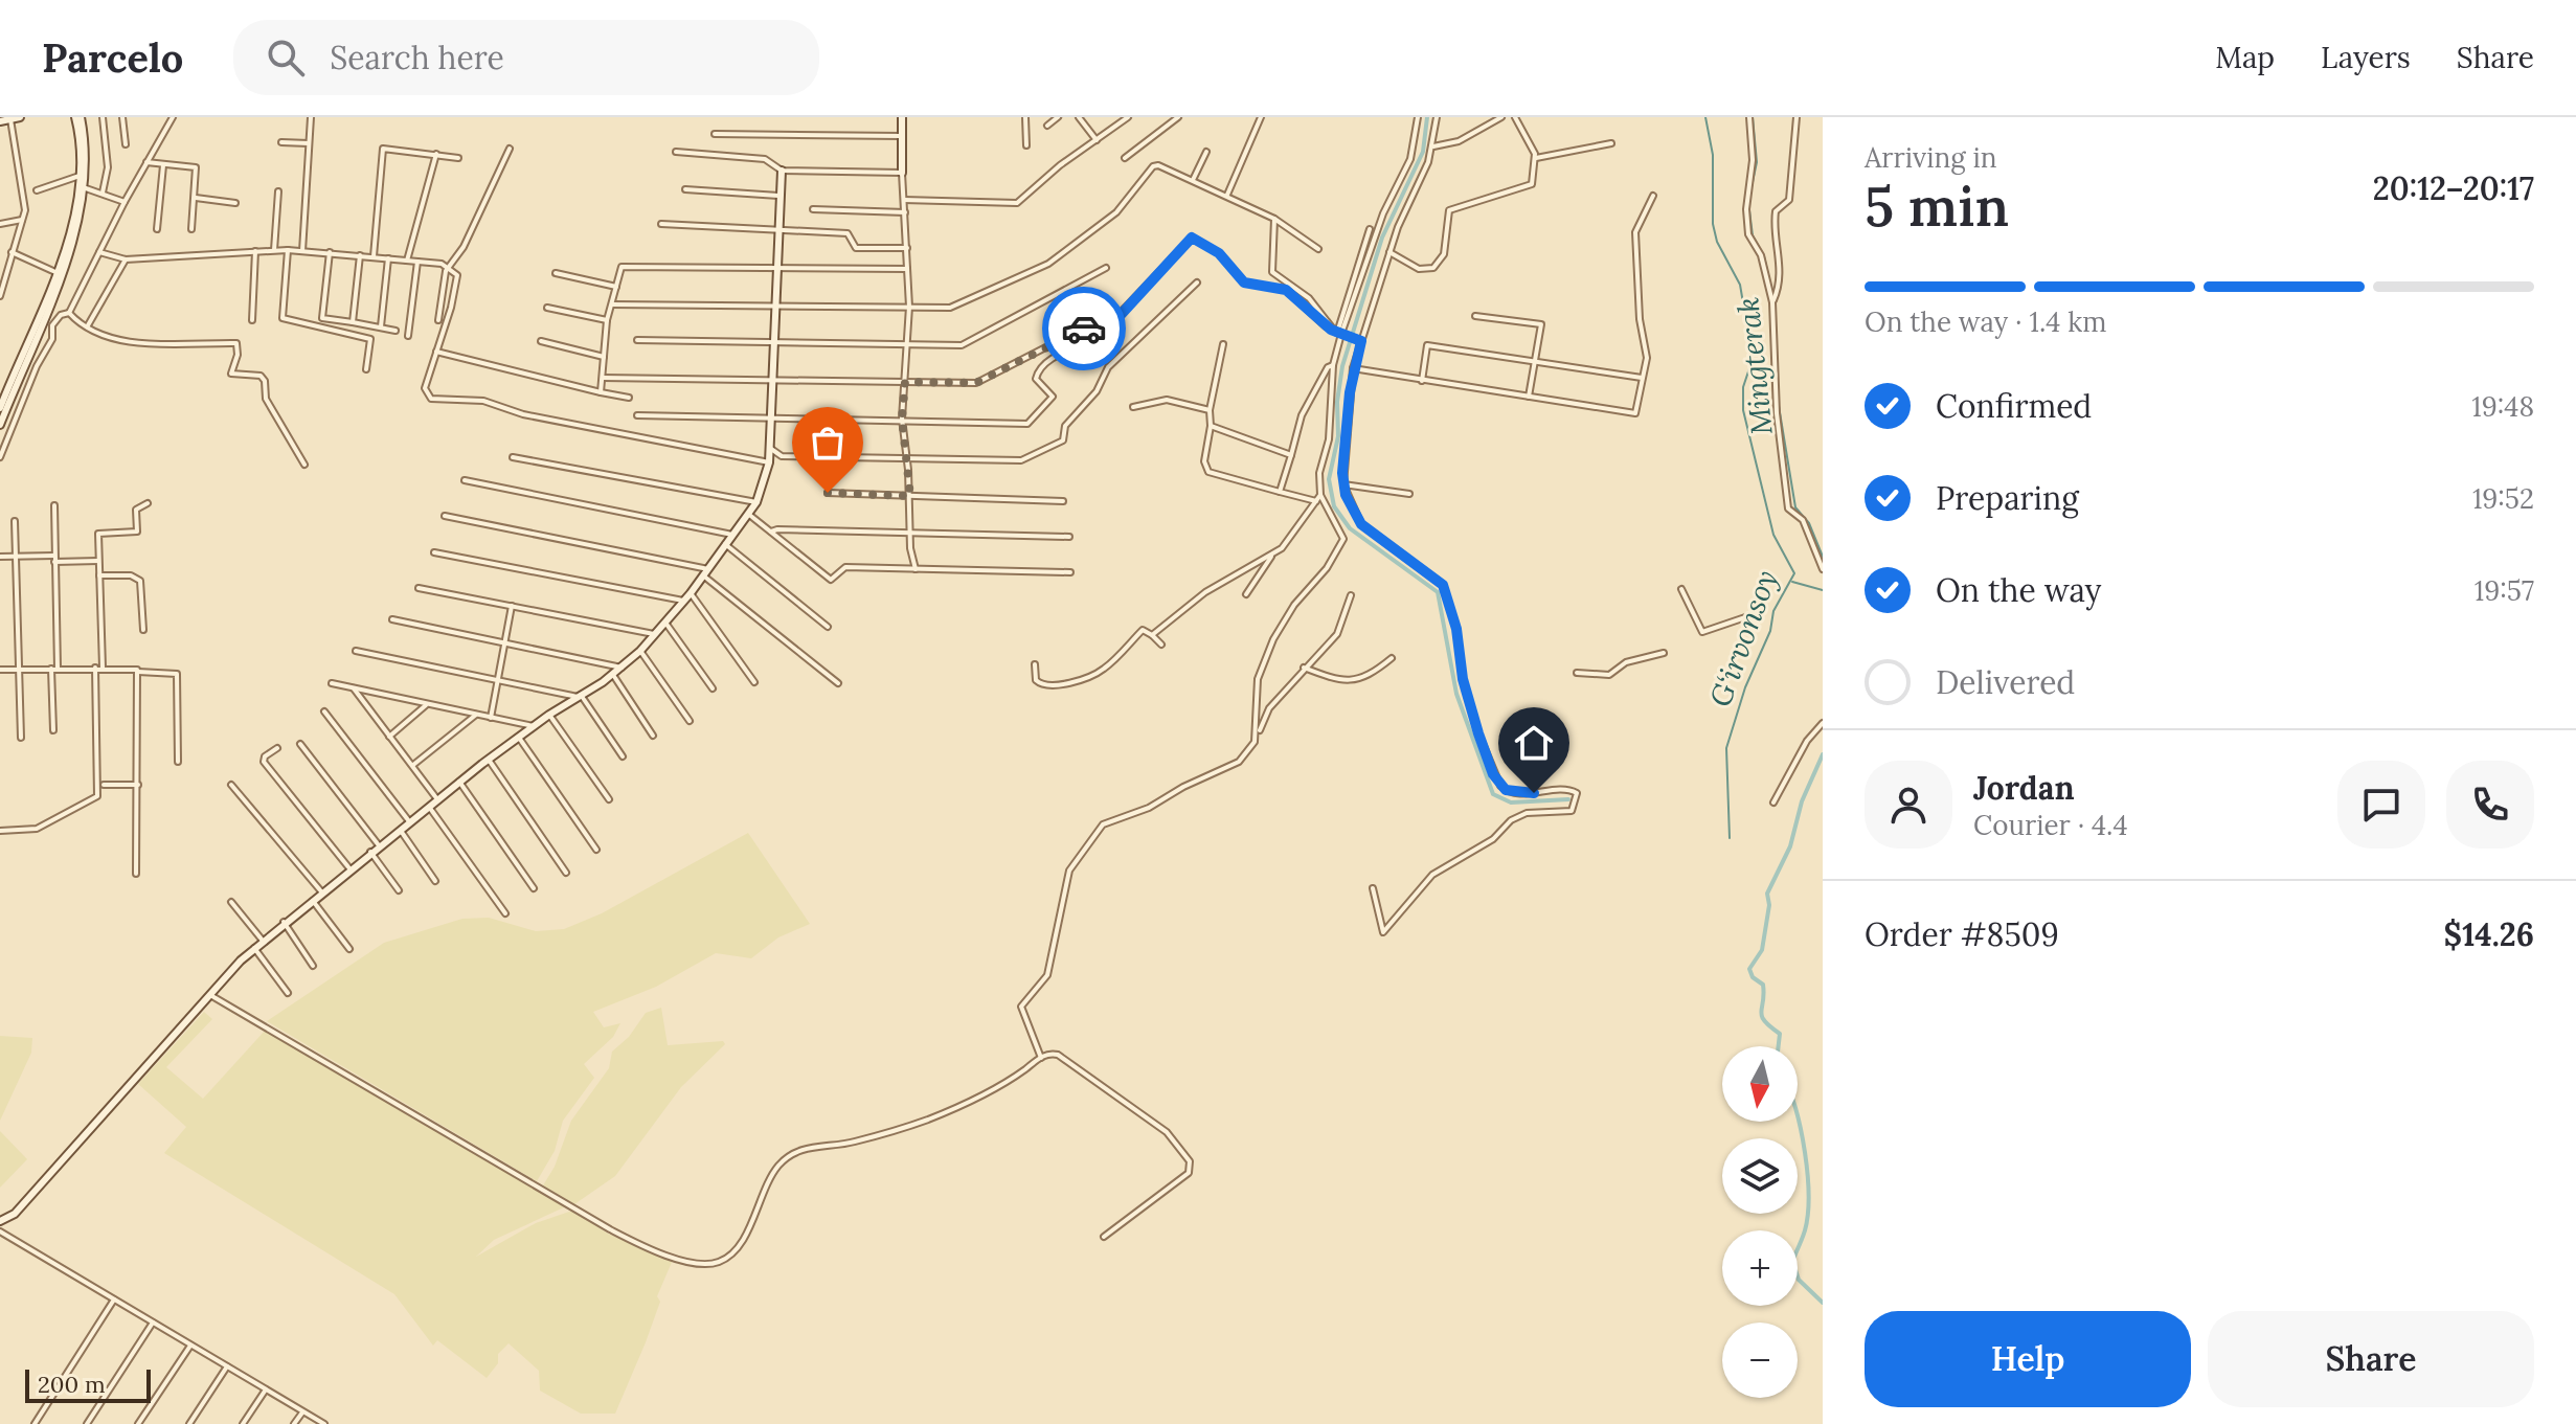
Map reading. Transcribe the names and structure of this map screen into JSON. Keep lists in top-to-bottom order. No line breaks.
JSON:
{"water":["Mingterak","G‘irvonsoy"],"scale_bar":"200 m","north":"bottom","page":{"header":"Parcelo","search":"Search here","nav":["Map","Layers","Share"],"heading":["5 min","Arriving in","20:12–20:17"],"panel":["Jordan","Courier · 4.4","Order #8509","$14.26"],"bar":"On the way · 1.4 km","list":[["Confirmed","19:48"],["Preparing","19:52"],["On the way","19:57"],"Delivered"],"map_buttons":["+","−"],"buttons":["Help","Share"],"scale":"200 m"}}
